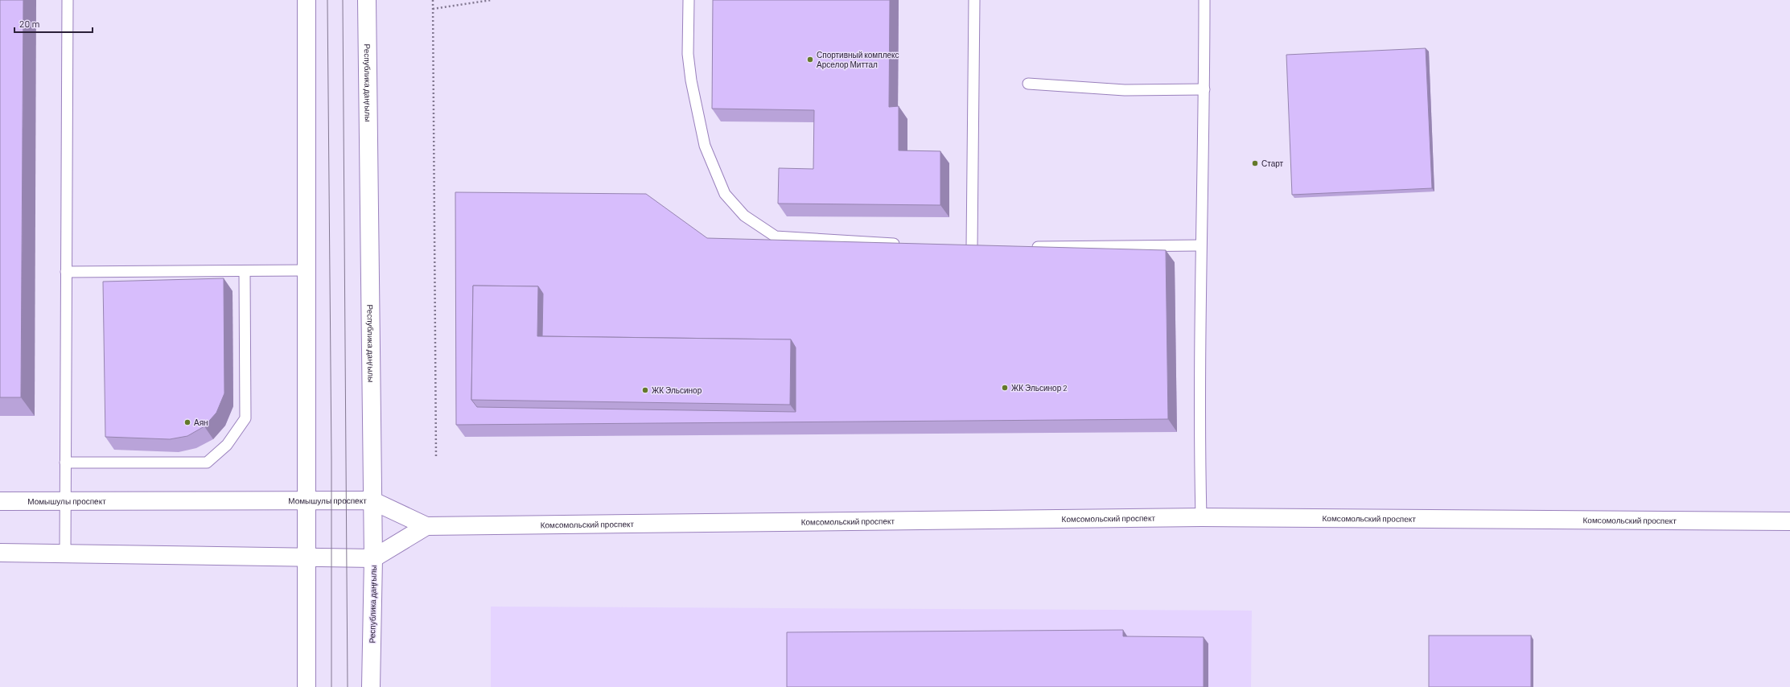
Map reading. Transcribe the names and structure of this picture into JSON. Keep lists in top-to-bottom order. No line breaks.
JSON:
{"streets":{"street":["Республика даңғылы","Момышулы проспект","Комсомольский проспект"]},"crossings":[["Республика даңғылы","Момышулы проспект"],["Момышулы проспект","Комсомольский проспект"]],"places":["Спортивный комплекс Арселор Миттал","Старт","ЖК Эльсинор 2","ЖК Эльсинор","Аян"],"scale_bar":"20 m"}
